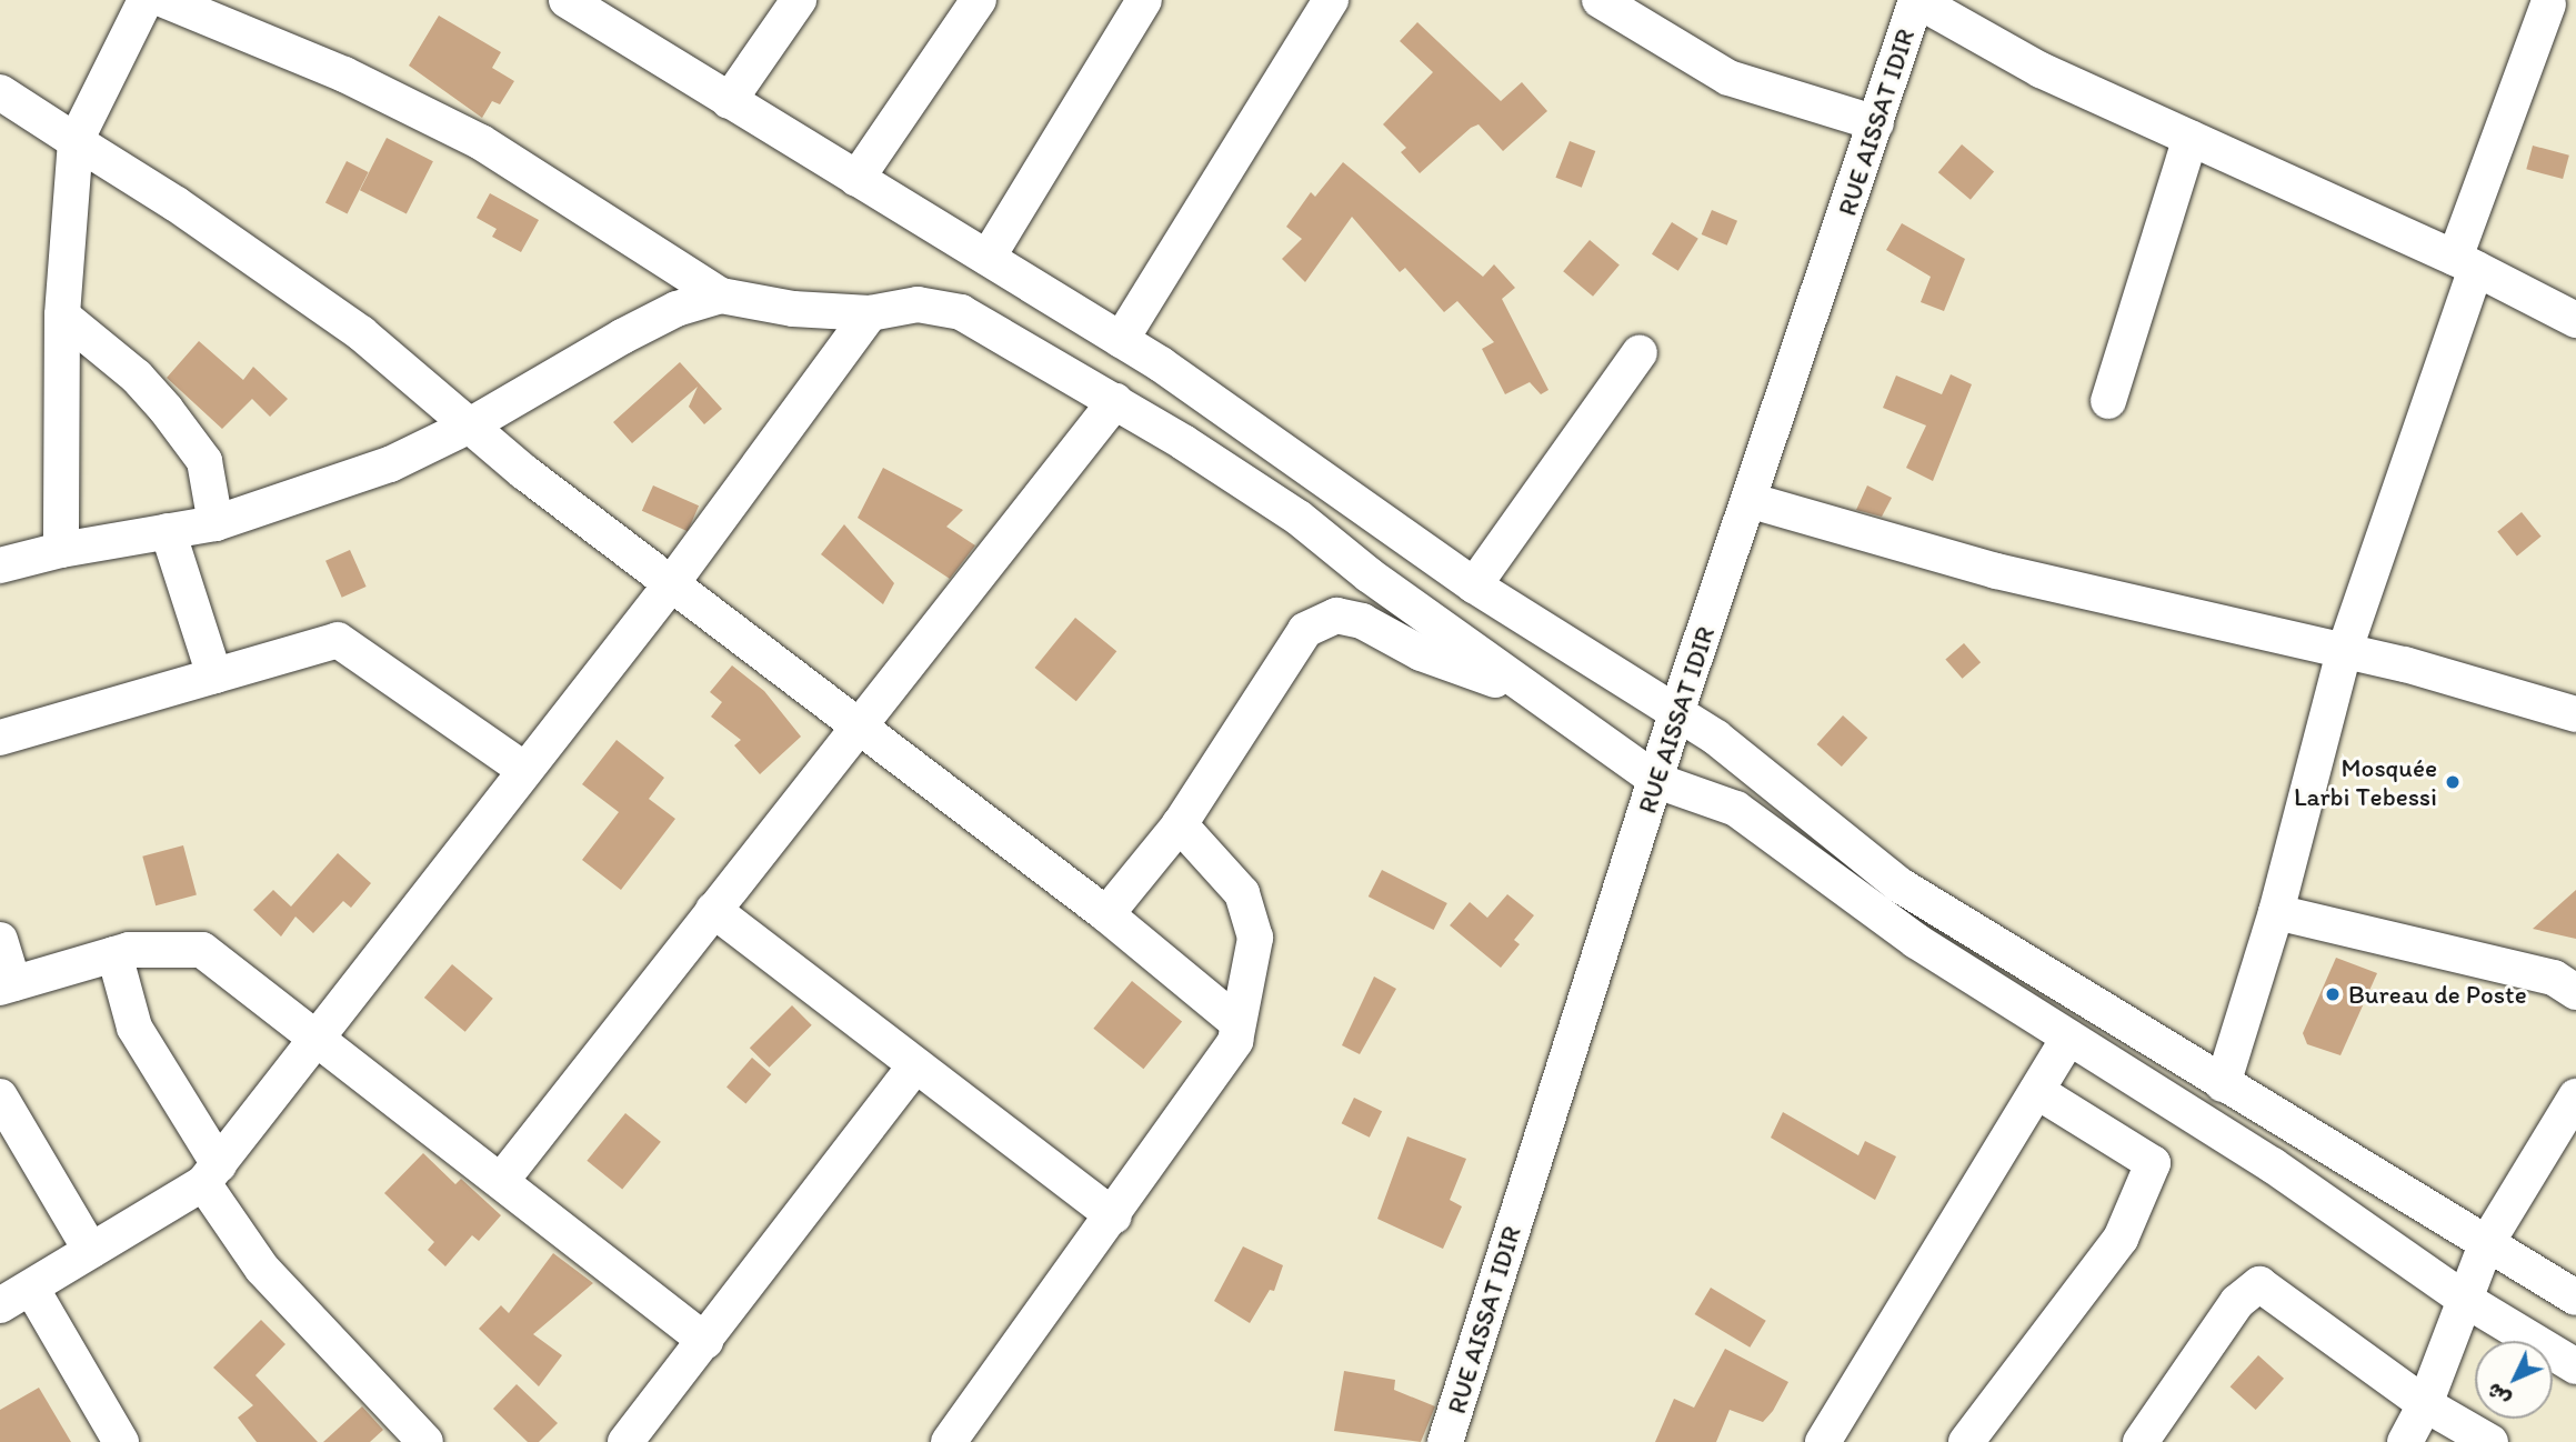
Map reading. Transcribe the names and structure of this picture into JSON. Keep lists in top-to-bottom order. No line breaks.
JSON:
{"streets":{"street":["RUE AISSAT IDIR"]},"places":["Mosquée Larbi Tebessi","Bureau de Poste"],"north":"bottom left"}
